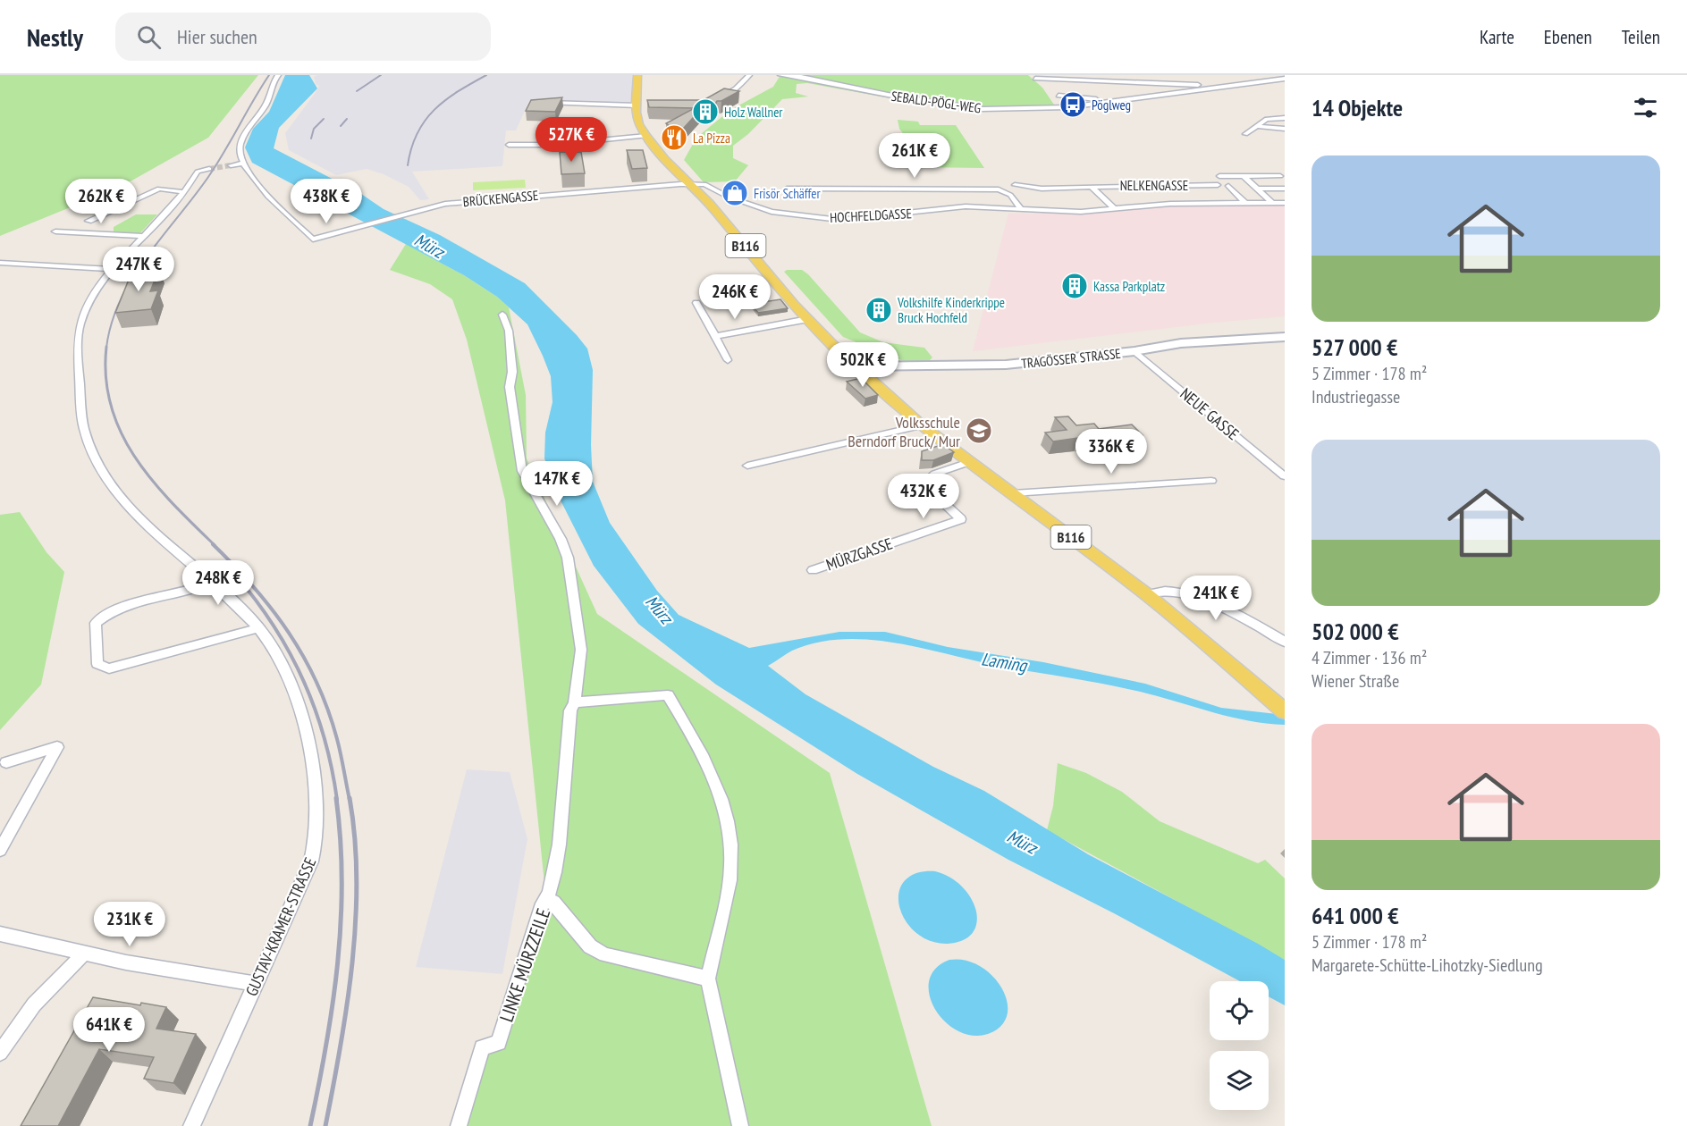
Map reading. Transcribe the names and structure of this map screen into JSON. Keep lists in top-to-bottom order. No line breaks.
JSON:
{"streets":{"main road":["B116","TRAGÖSSER STRASSE"],"street":["SEBALD-PÖGL-WEG","NELKENGASSE","BRÜCKENGASSE","HOCHFELDGASSE","NEUE GASSE","MÜRZGASSE","GUSTAV-KRAMER-STRASSE","LINKE MÜRZZEILE"]},"crossings":[["BRÜCKENGASSE","HOCHFELDGASSE"],["BRÜCKENGASSE","B116"],["HOCHFELDGASSE","B116"],["B116","TRAGÖSSER STRASSE"],["B116","MÜRZGASSE"],["TRAGÖSSER STRASSE","NEUE GASSE"]],"water":["Mürz","Laming"],"places":{"bus stop":["Pöglweg"],"building":["Holz Wallner","Kassa Parkplatz","Volkshilfe Kinderkrippe Bruck Hochfeld"],"restaurant":["La Pizza"],"shop":["Frisör Schäffer"],"school or university":["Volksschule Berndorf Bruck/ Mur"]},"page":{"header":"Nestly","search":"Hier suchen","nav":["Karte","Ebenen","Teilen"],"heading":"14 Objekte","price":["527K €","261K €","262K €","438K €","247K €","246K €","502K €","336K €","147K €","432K €","248K €","241K €","231K €","641K €"],"list":[{"name":"527 000 €","note":"5 Zimmer · 178 m² · Industriegasse"},{"name":"502 000 €","note":"4 Zimmer · 136 m² · Wiener Straße"},{"name":"641 000 €","note":"5 Zimmer · 178 m² · Margarete-Schütte-Lihotzky-Siedlung"}]}}
